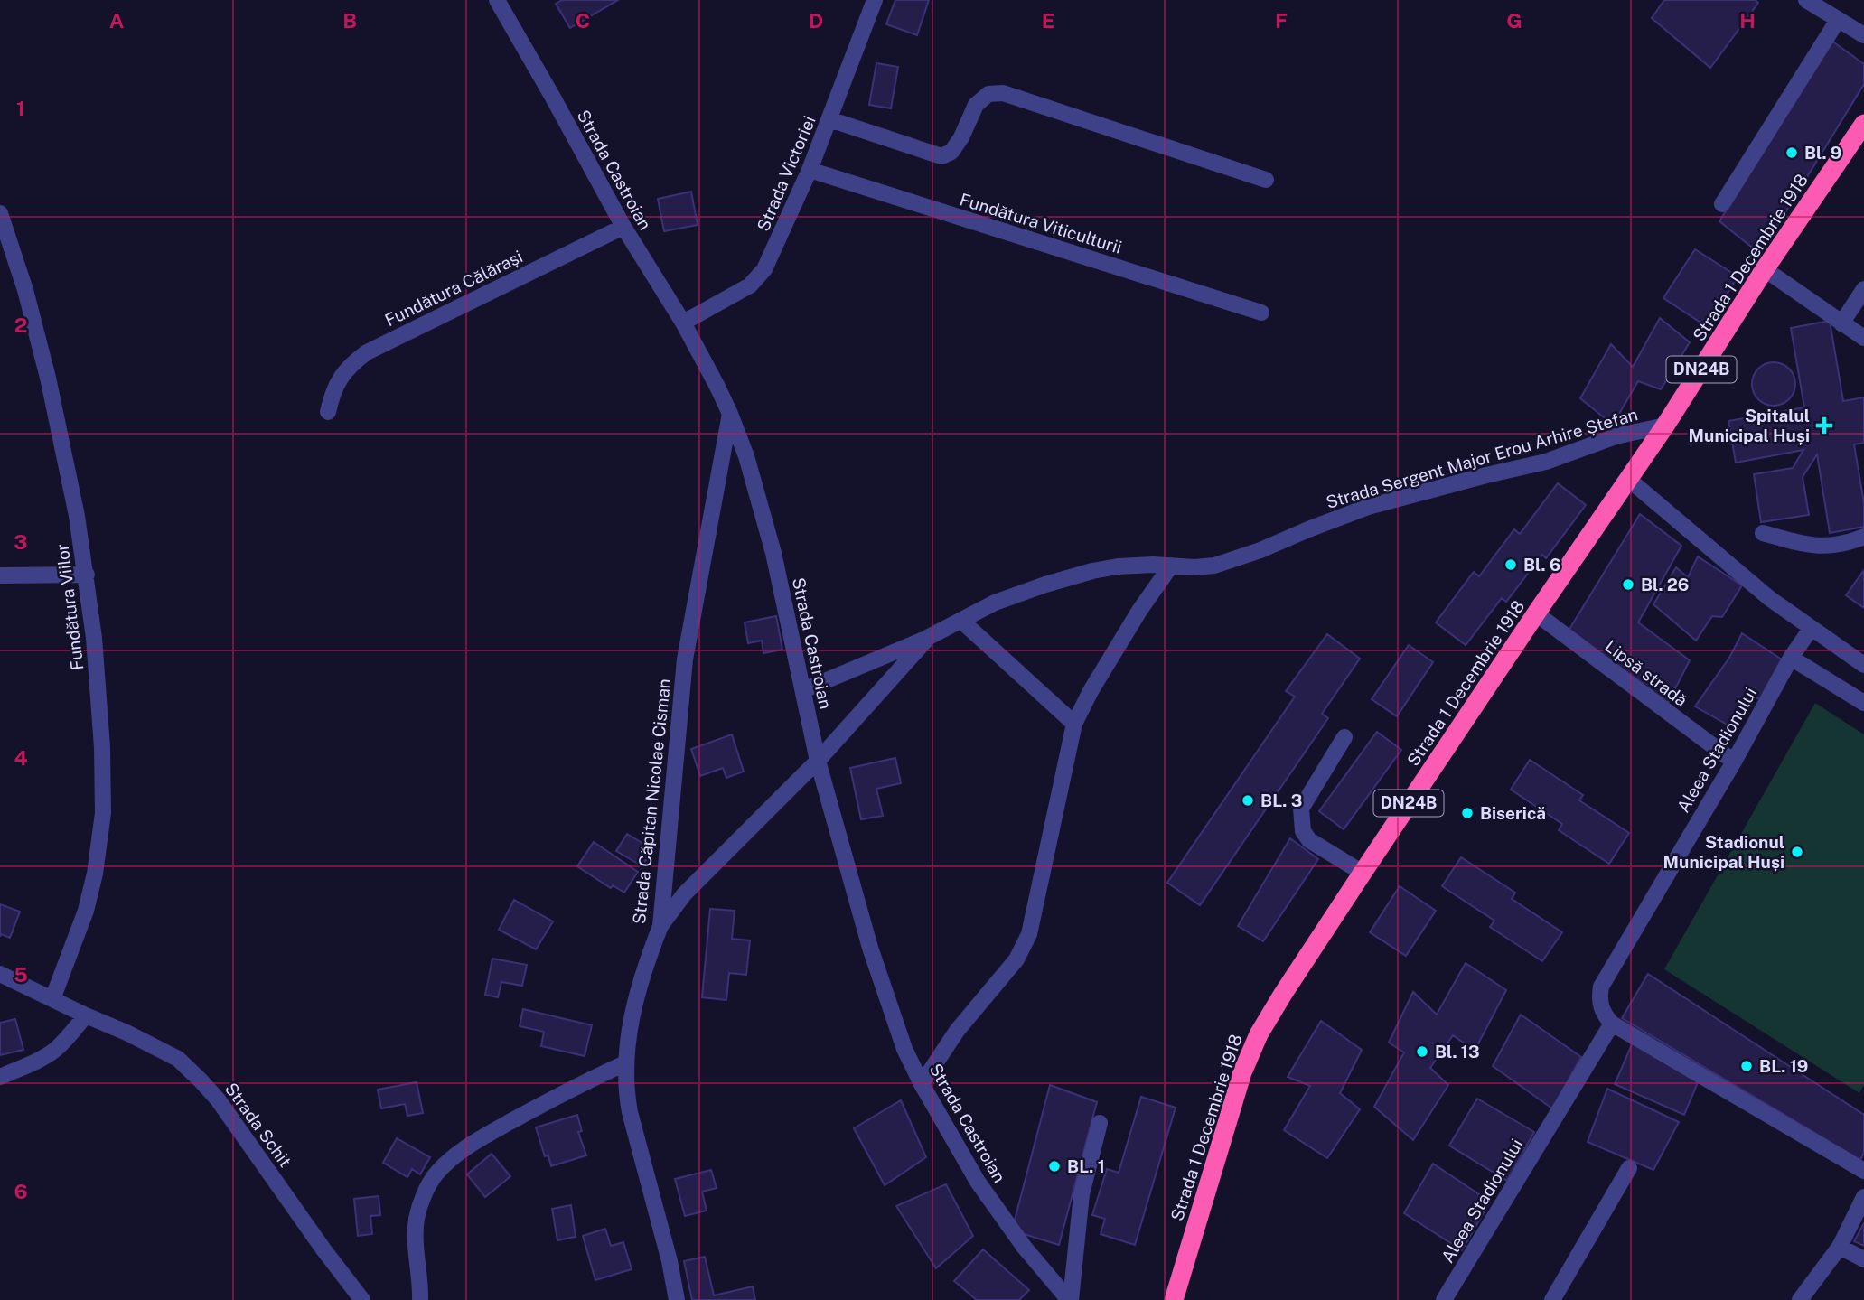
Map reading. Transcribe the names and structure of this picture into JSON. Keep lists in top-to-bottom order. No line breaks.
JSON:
{"streets":{"highway":["Strada 1 Decembrie 1918","DN24B"],"street":["Strada Castroian","Strada Victoriei","Fundătura Viticulturii","Fundătura Călărași","Strada Sergent Major Erou Arhire Ștefan","Fundătura Viilor","Lipsă stradă","Aleea Stadionului","Strada Căpitan Nicolae Cisman","Strada Schit"]},"crossings":[["Strada Castroian","Strada Victoriei"],["Strada Castroian","Fundătura Călărași"],["Strada Castroian","Strada Sergent Major Erou Arhire Ștefan"],["Strada Castroian","Strada Căpitan Nicolae Cisman"],["Strada Victoriei","Fundătura Viticulturii"],["Strada 1 Decembrie 1918","Strada Sergent Major Erou Arhire Ștefan"],["Strada 1 Decembrie 1918","Lipsă stradă"],["Strada Sergent Major Erou Arhire Ștefan","Strada Căpitan Nicolae Cisman"],["Fundătura Viilor","Strada Schit"],["Lipsă stradă","Aleea Stadionului"]],"places":{"other":["Bl. 9","Bl. 6","Bl. 26","BL. 3","Biserică","Stadionul Municipal Huși","Bl. 13","BL. 19","BL. 1"],"health":["Spitalul Municipal Huși"]},"grid":{"columns":["A","B","C","D","E","F","G","H"],"rows":["1","2","3","4","5","6"]}}
